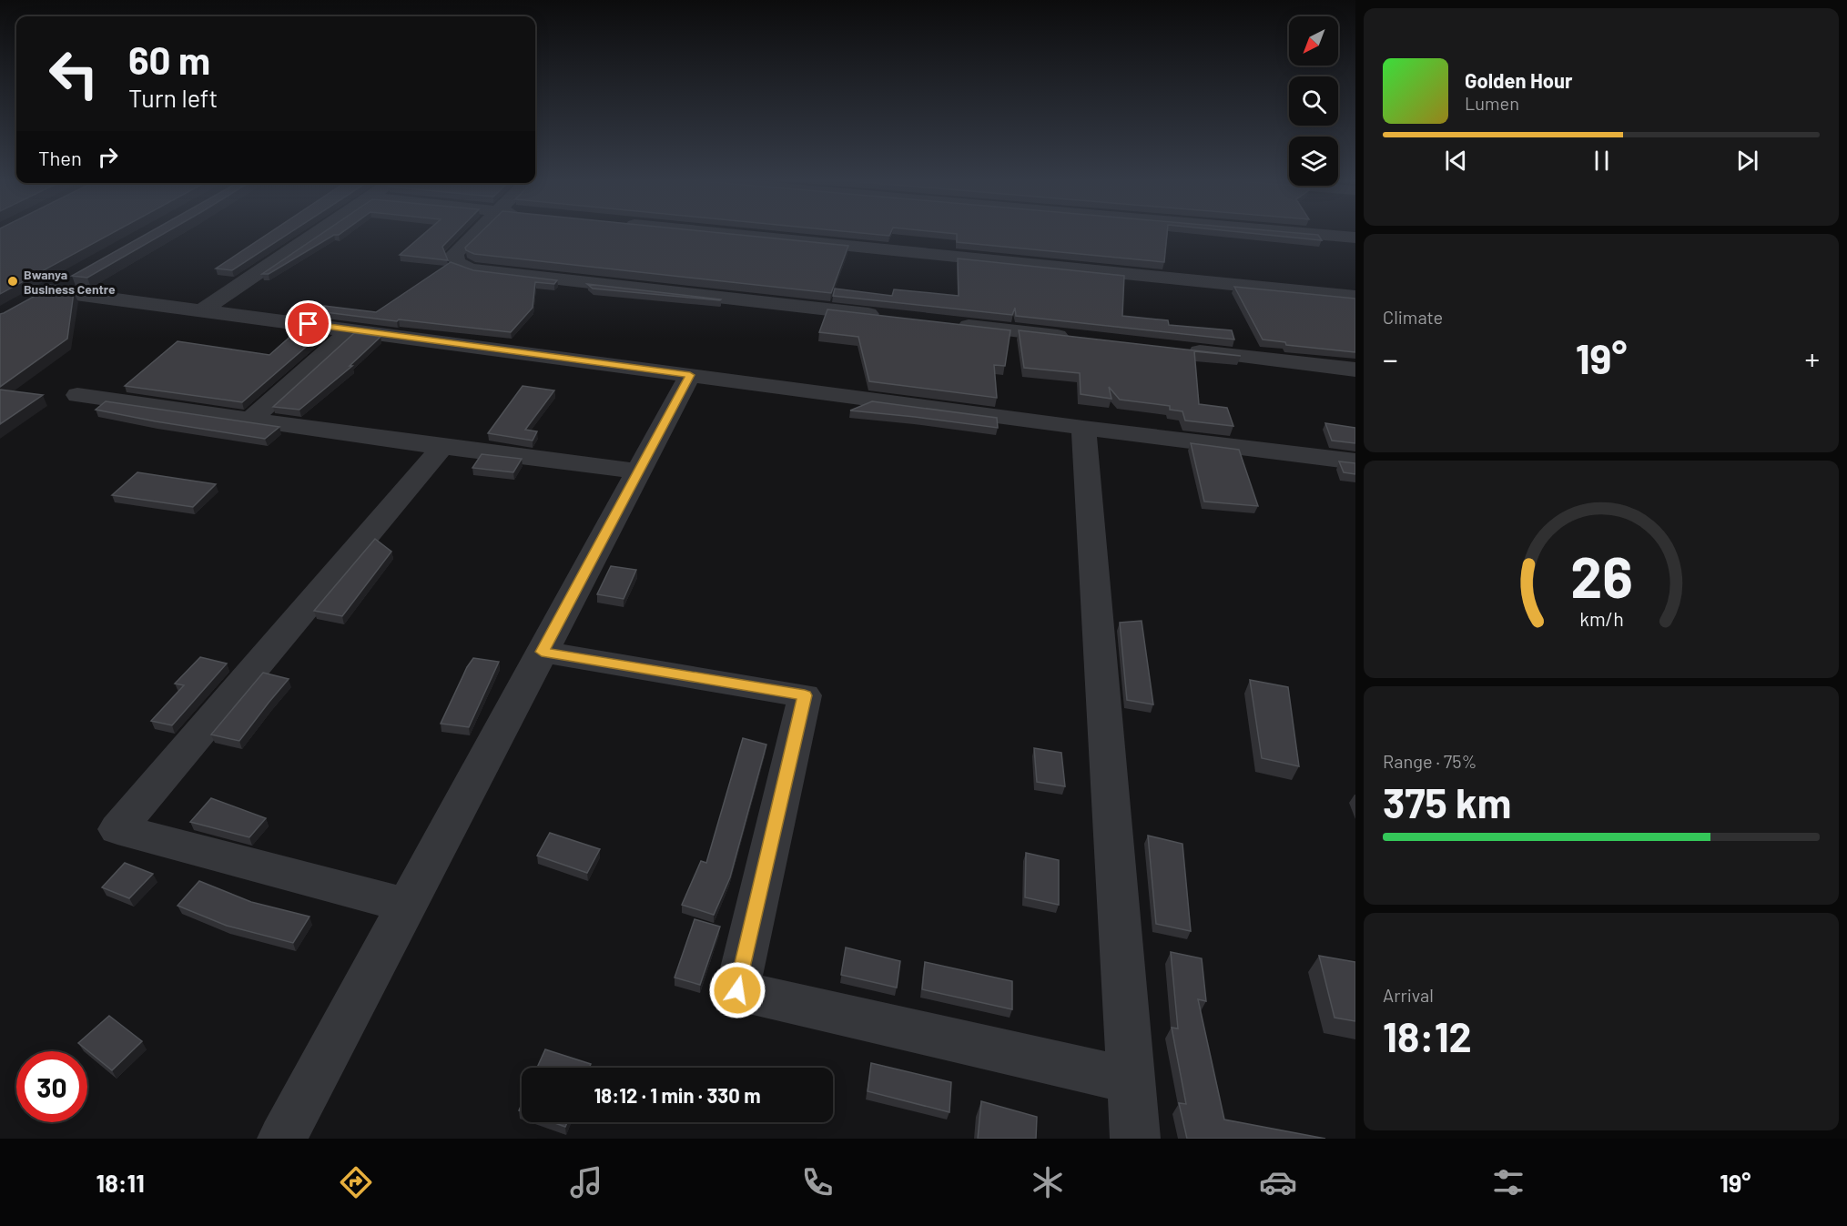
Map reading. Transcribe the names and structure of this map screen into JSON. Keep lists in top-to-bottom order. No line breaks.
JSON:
{"places":["Bwanya Business Centre"],"north":"bottom left","page":{"turn":["60 m","Turn left"],"song":["Golden Hour","Lumen"],"then":"Then","tile":["Climate",["Range · 75%","375 km"],["Arrival","18:12"]],"heat":["−","19°","+"],"limit":"30","trip":"18:12 · 1 min · 330 m","tabs":["18:11","19°"],"gauge":["26","km/h"]}}
